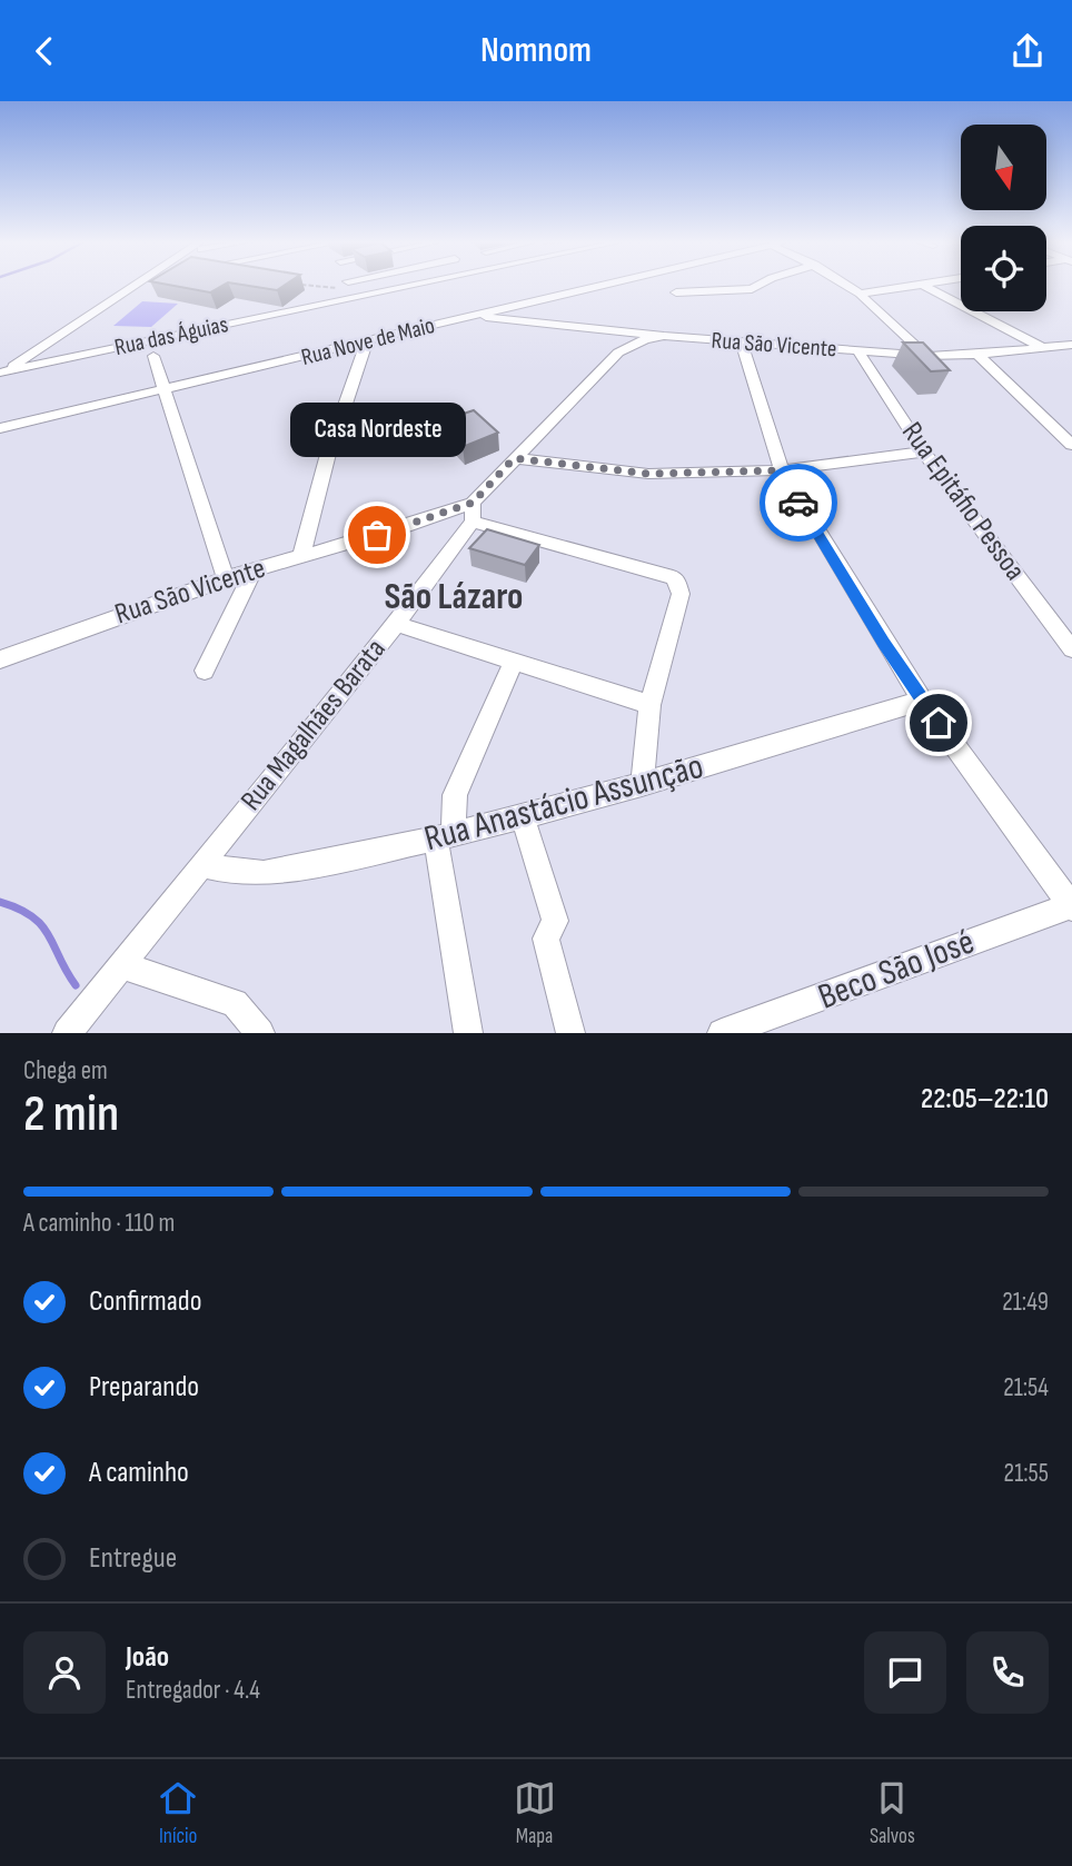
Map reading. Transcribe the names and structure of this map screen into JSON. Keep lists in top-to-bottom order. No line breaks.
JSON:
{"streets":{"street":["Rua das Águias","Rua Nove de Maio","Rua São Vicente","Rua Epitáfio Pessoa","Rua Magalhães Barata","Rua Anastácio Assunção","Beco São José"]},"crossings":[["Rua Nove de Maio","Rua São Vicente"],["Rua São Vicente","Rua Epitáfio Pessoa"],["Rua São Vicente","Rua Magalhães Barata"],["Rua Magalhães Barata","Rua Anastácio Assunção"]],"districts":["São Lázaro"],"places":["Casa Nordeste"],"north":"bottom","page":{"header":"Nomnom","bubble":"Casa Nordeste","heading":["2 min","Chega em","22:05–22:10"],"panel":["João","Entregador · 4.4"],"bar":"A caminho · 110 m","list":[["Confirmado","21:49"],["Preparando","21:54"],["A caminho","21:55"],"Entregue"],"tabs":["Início","Mapa","Salvos"]}}
